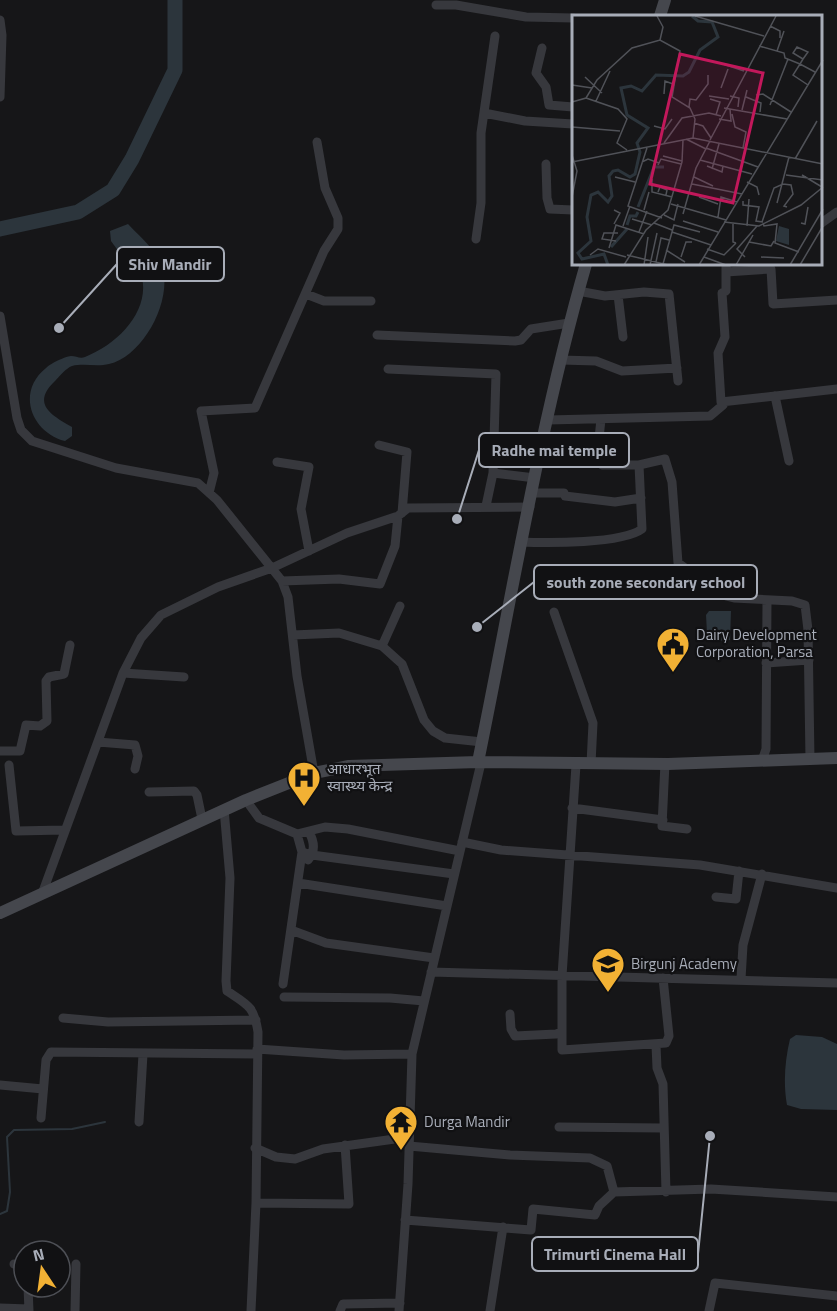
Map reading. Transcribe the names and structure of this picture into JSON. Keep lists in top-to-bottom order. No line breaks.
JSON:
{"places":{"other":["Shiv Mandir","Radhe mai temple","south zone secondary school","Trimurti Cinema Hall"],"public building":["Dairy Development Corporation, Parsa"],"hospital":["आधारभूत स्वास्थ्य केन्द्र"],"school or university":["Birgunj Academy"],"temple":["Durga Mandir"]},"north":"top"}
